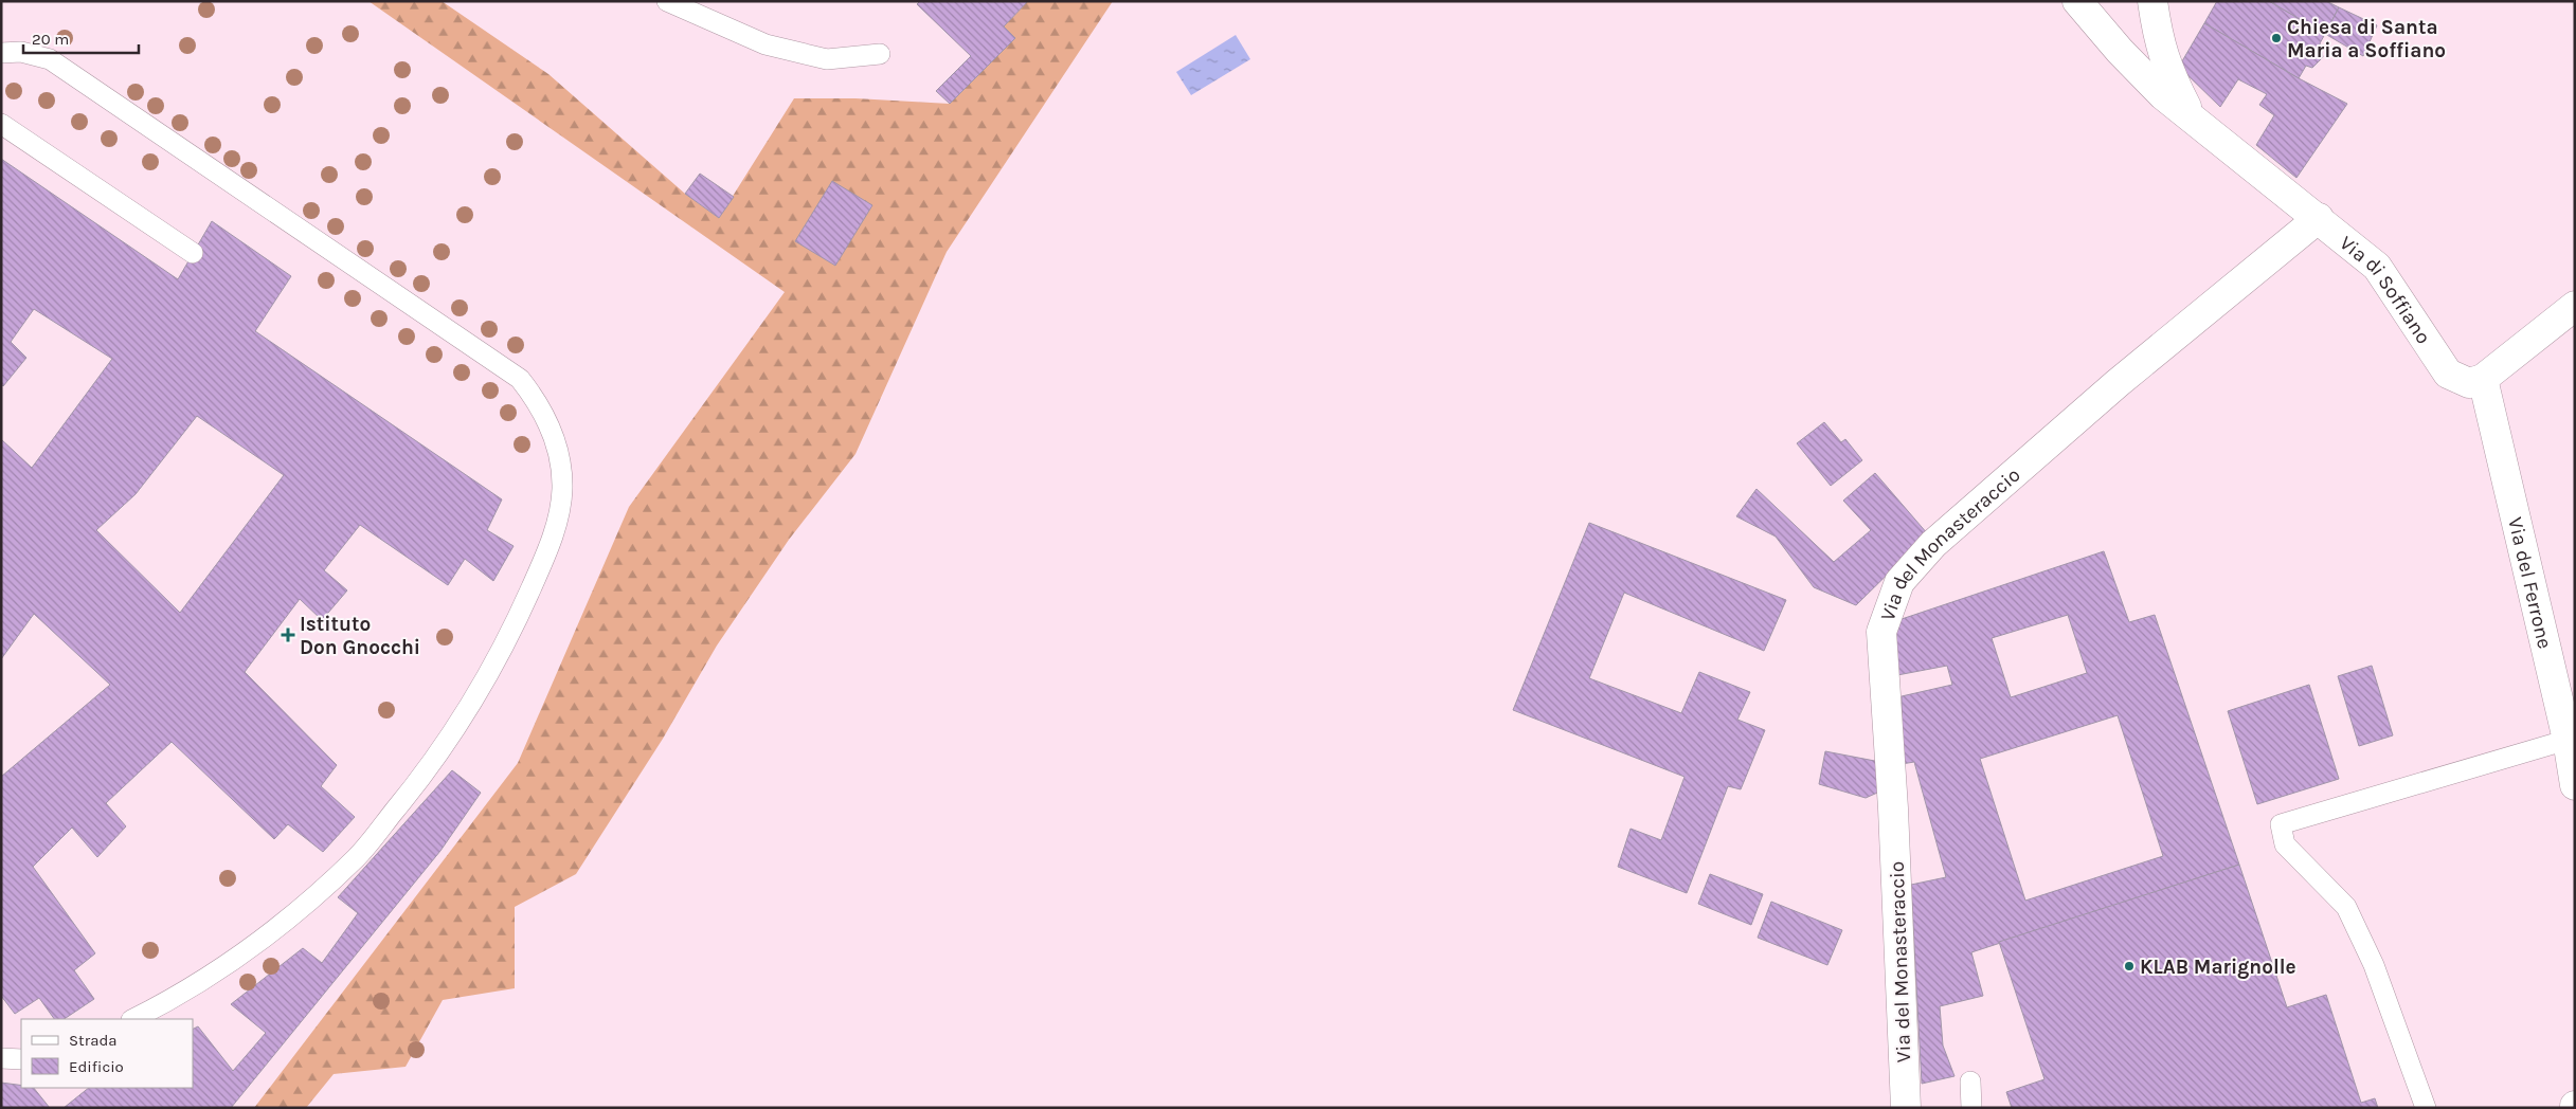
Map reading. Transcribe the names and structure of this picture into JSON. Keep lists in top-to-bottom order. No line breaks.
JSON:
{"streets":{"street":["Via di Soffiano","Via del Monasteraccio","Via del Ferrone"]},"crossings":[["Via di Soffiano","Via del Monasteraccio"],["Via di Soffiano","Via del Ferrone"]],"places":{"other":["Chiesa di Santa Maria a Soffiano","KLAB Marignolle"],"health":["Istituto Don Gnocchi"]},"legend":["Strada","Edificio"],"scale_bar":"20 m"}
